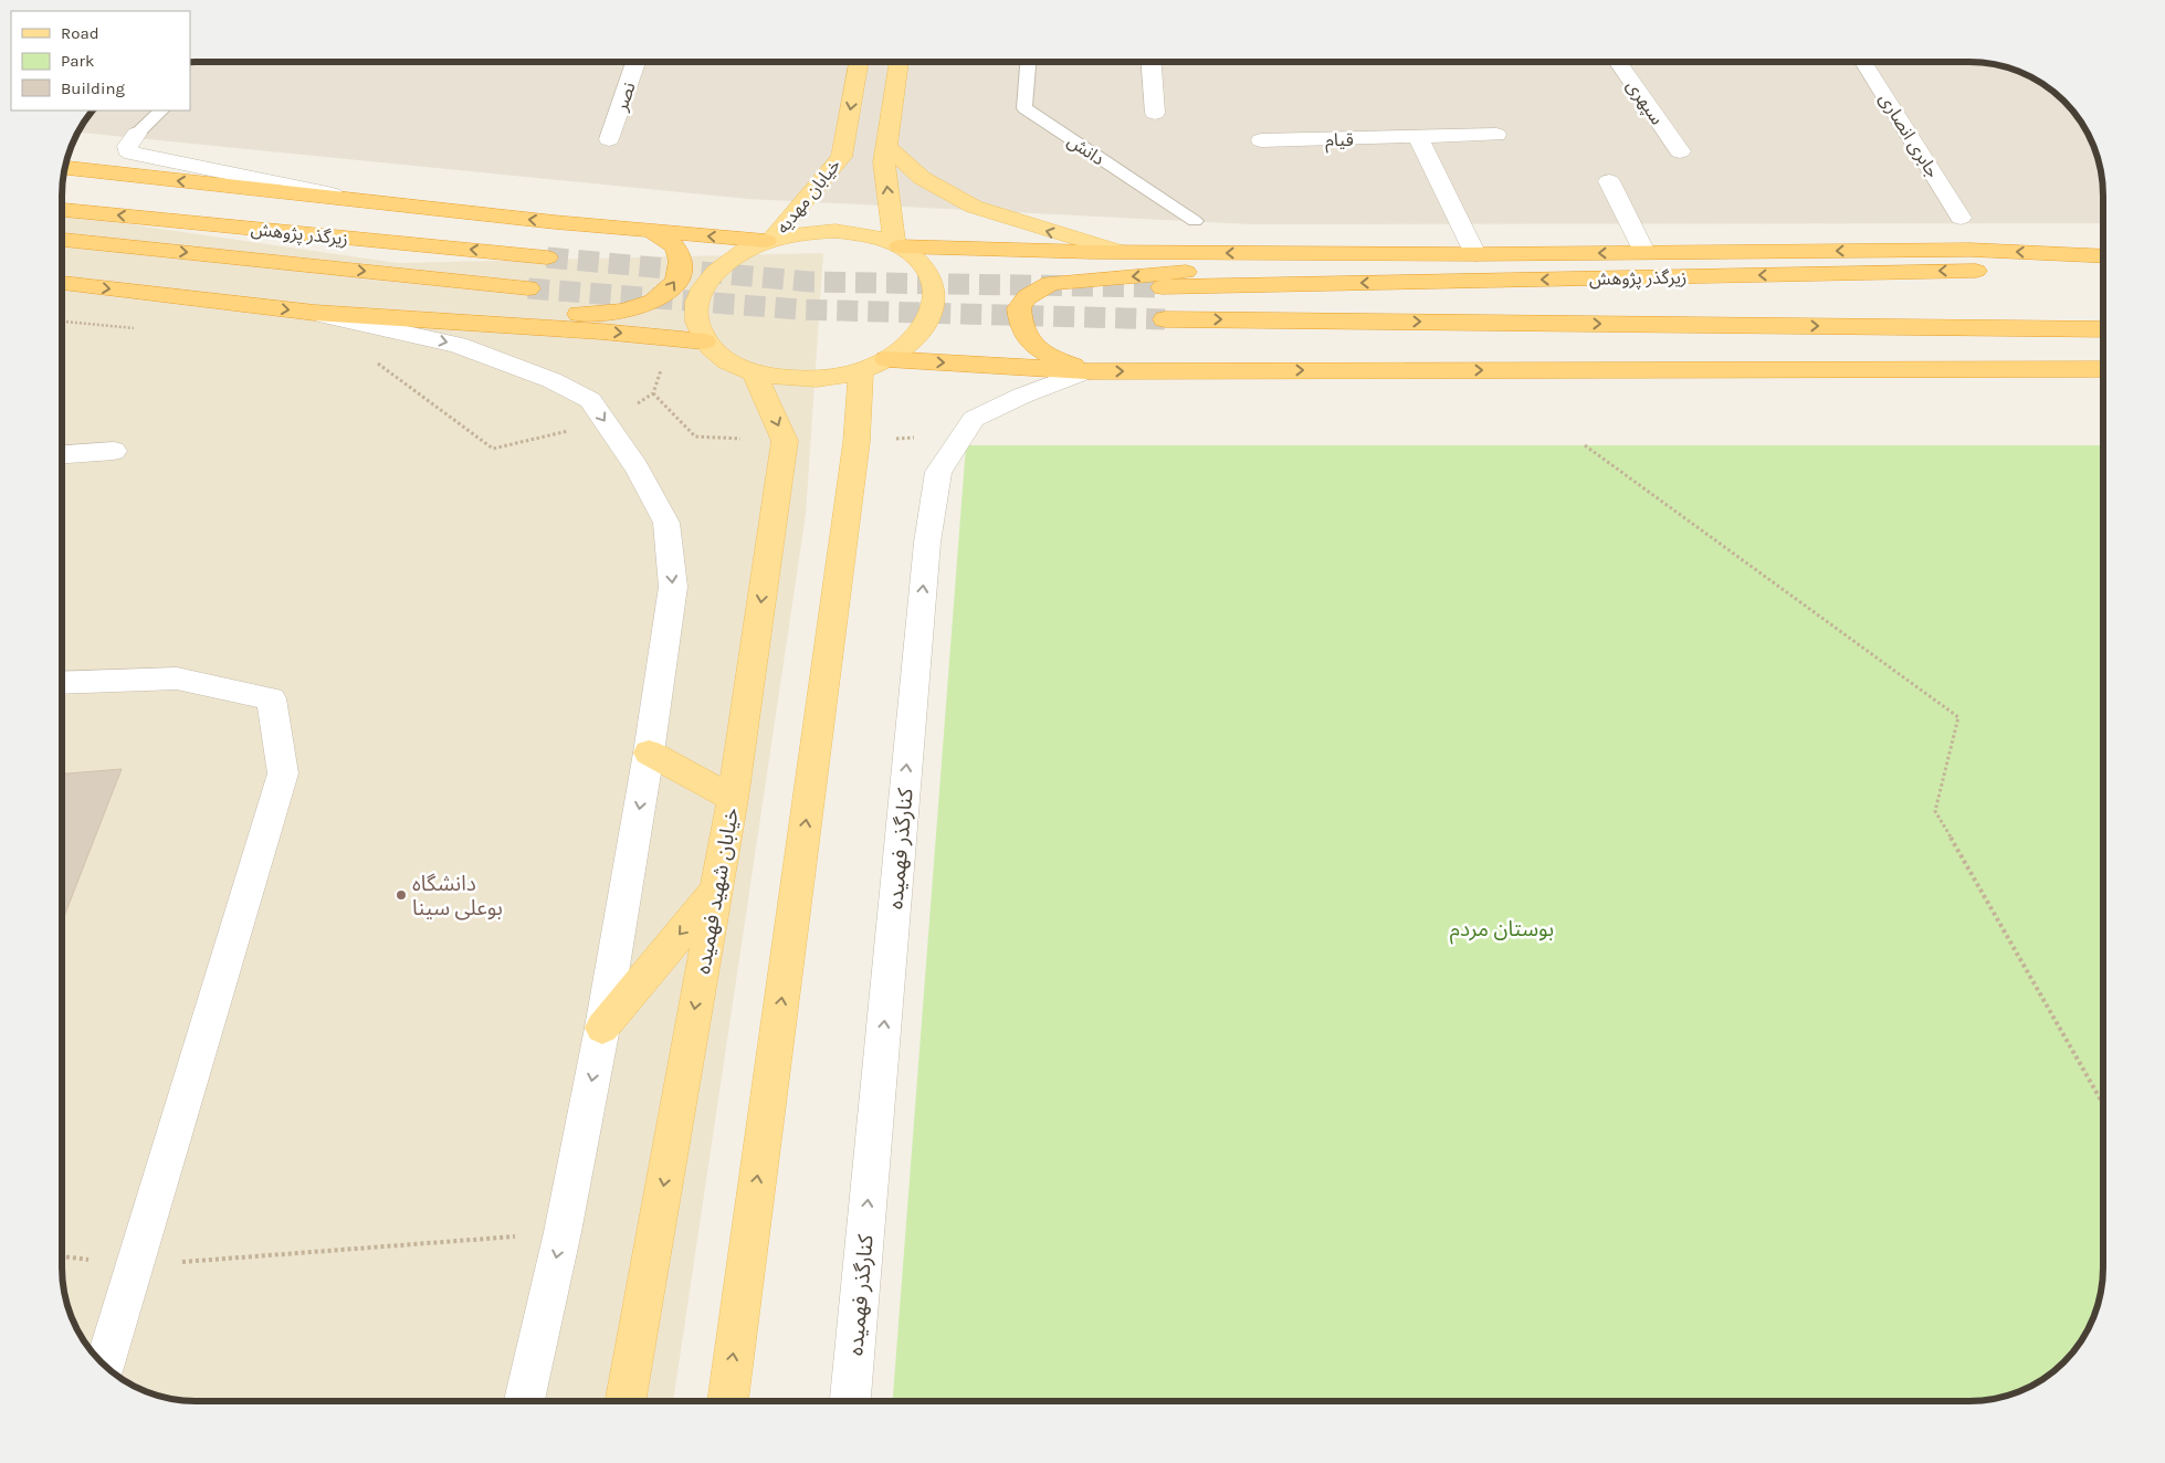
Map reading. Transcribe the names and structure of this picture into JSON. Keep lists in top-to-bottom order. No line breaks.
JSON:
{"streets":{"highway":["زیرگذر پژوهش"],"main road":["خیابان مهدیه","خیابان شهید فهمیده"],"street":["نصر","سپهری","جابری انصاری","قیام","کنارگذر فهمیده"],"lane":["دانش"]},"crossings":[["خیابان مهدیه","خیابان شهید فهمیده"]],"one_way":["کنارگذر فهمیده"],"parks":["بوستان مردم"],"places":["دانشگاه بوعلی سینا"],"legend":["Road","Park","Building"]}
